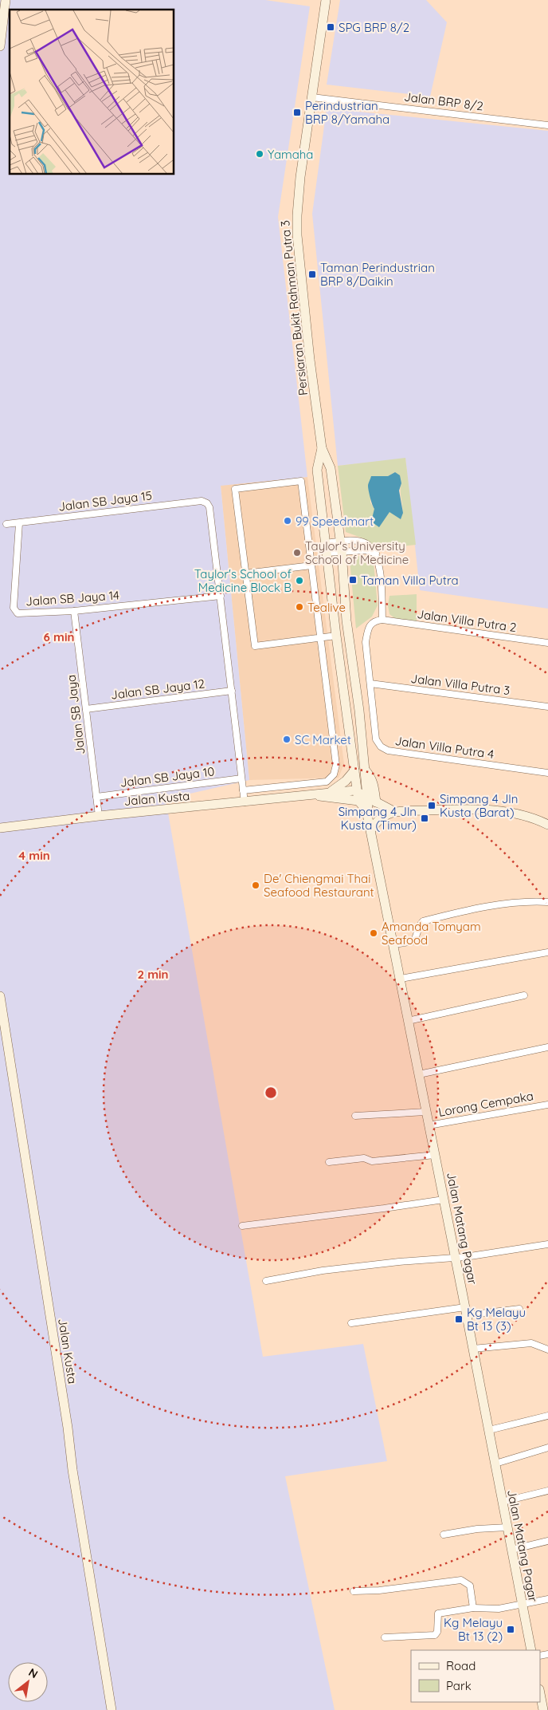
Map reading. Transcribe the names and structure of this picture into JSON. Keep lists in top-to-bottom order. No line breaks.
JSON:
{"streets":{"main road":["Persiaran Bukit Rahman Putra 3","Jalan Kusta","Jalan Matang Pagar"],"street":["Jalan BRP 8/2","Jalan SB Jaya 15","Jalan SB Jaya 14","Jalan Villa Putra 2","Jalan Villa Putra 3","Jalan SB Jaya 12","Jalan SB Jaya","Jalan Villa Putra 4","Jalan SB Jaya 10","Lorong Cempaka"]},"crossings":[["Jalan BRP 8/2","Persiaran Bukit Rahman Putra 3"],["Persiaran Bukit Rahman Putra 3","Jalan Kusta"],["Persiaran Bukit Rahman Putra 3","Jalan Matang Pagar"],["Jalan SB Jaya 15","Jalan SB Jaya 14"],["Jalan SB Jaya 14","Jalan SB Jaya"],["Jalan Villa Putra 2","Jalan Villa Putra 4"],["Jalan Villa Putra 3","Jalan Villa Putra 4"],["Jalan SB Jaya 12","Jalan SB Jaya"],["Jalan SB Jaya","Jalan SB Jaya 10"],["Jalan SB Jaya","Jalan Kusta"],["Lorong Cempaka","Jalan Matang Pagar"]],"places":{"transit":["SPG BRP 8/2","Perindustrian BRP 8/Yamaha","Taman Perindustrian BRP 8/Daikin","Taman Villa Putra","Simpang 4 Jln Kusta (Barat)","Simpang 4 Jln Kusta (Timur)","Kg Melayu Bt 13 (3)","Kg Melayu Bt 13 (2)"],"other":["Yamaha","99 Speedmart","Taylor's University School of Medicine","Taylor's School of Medicine Block B","Tealive","SC Market","De' Chiengmai Thai Seafood Restaurant","Amanda Tomyam Seafood"]},"legend":["Road","Park"],"north":"top right","rings":["6 min","4 min","2 min"]}
